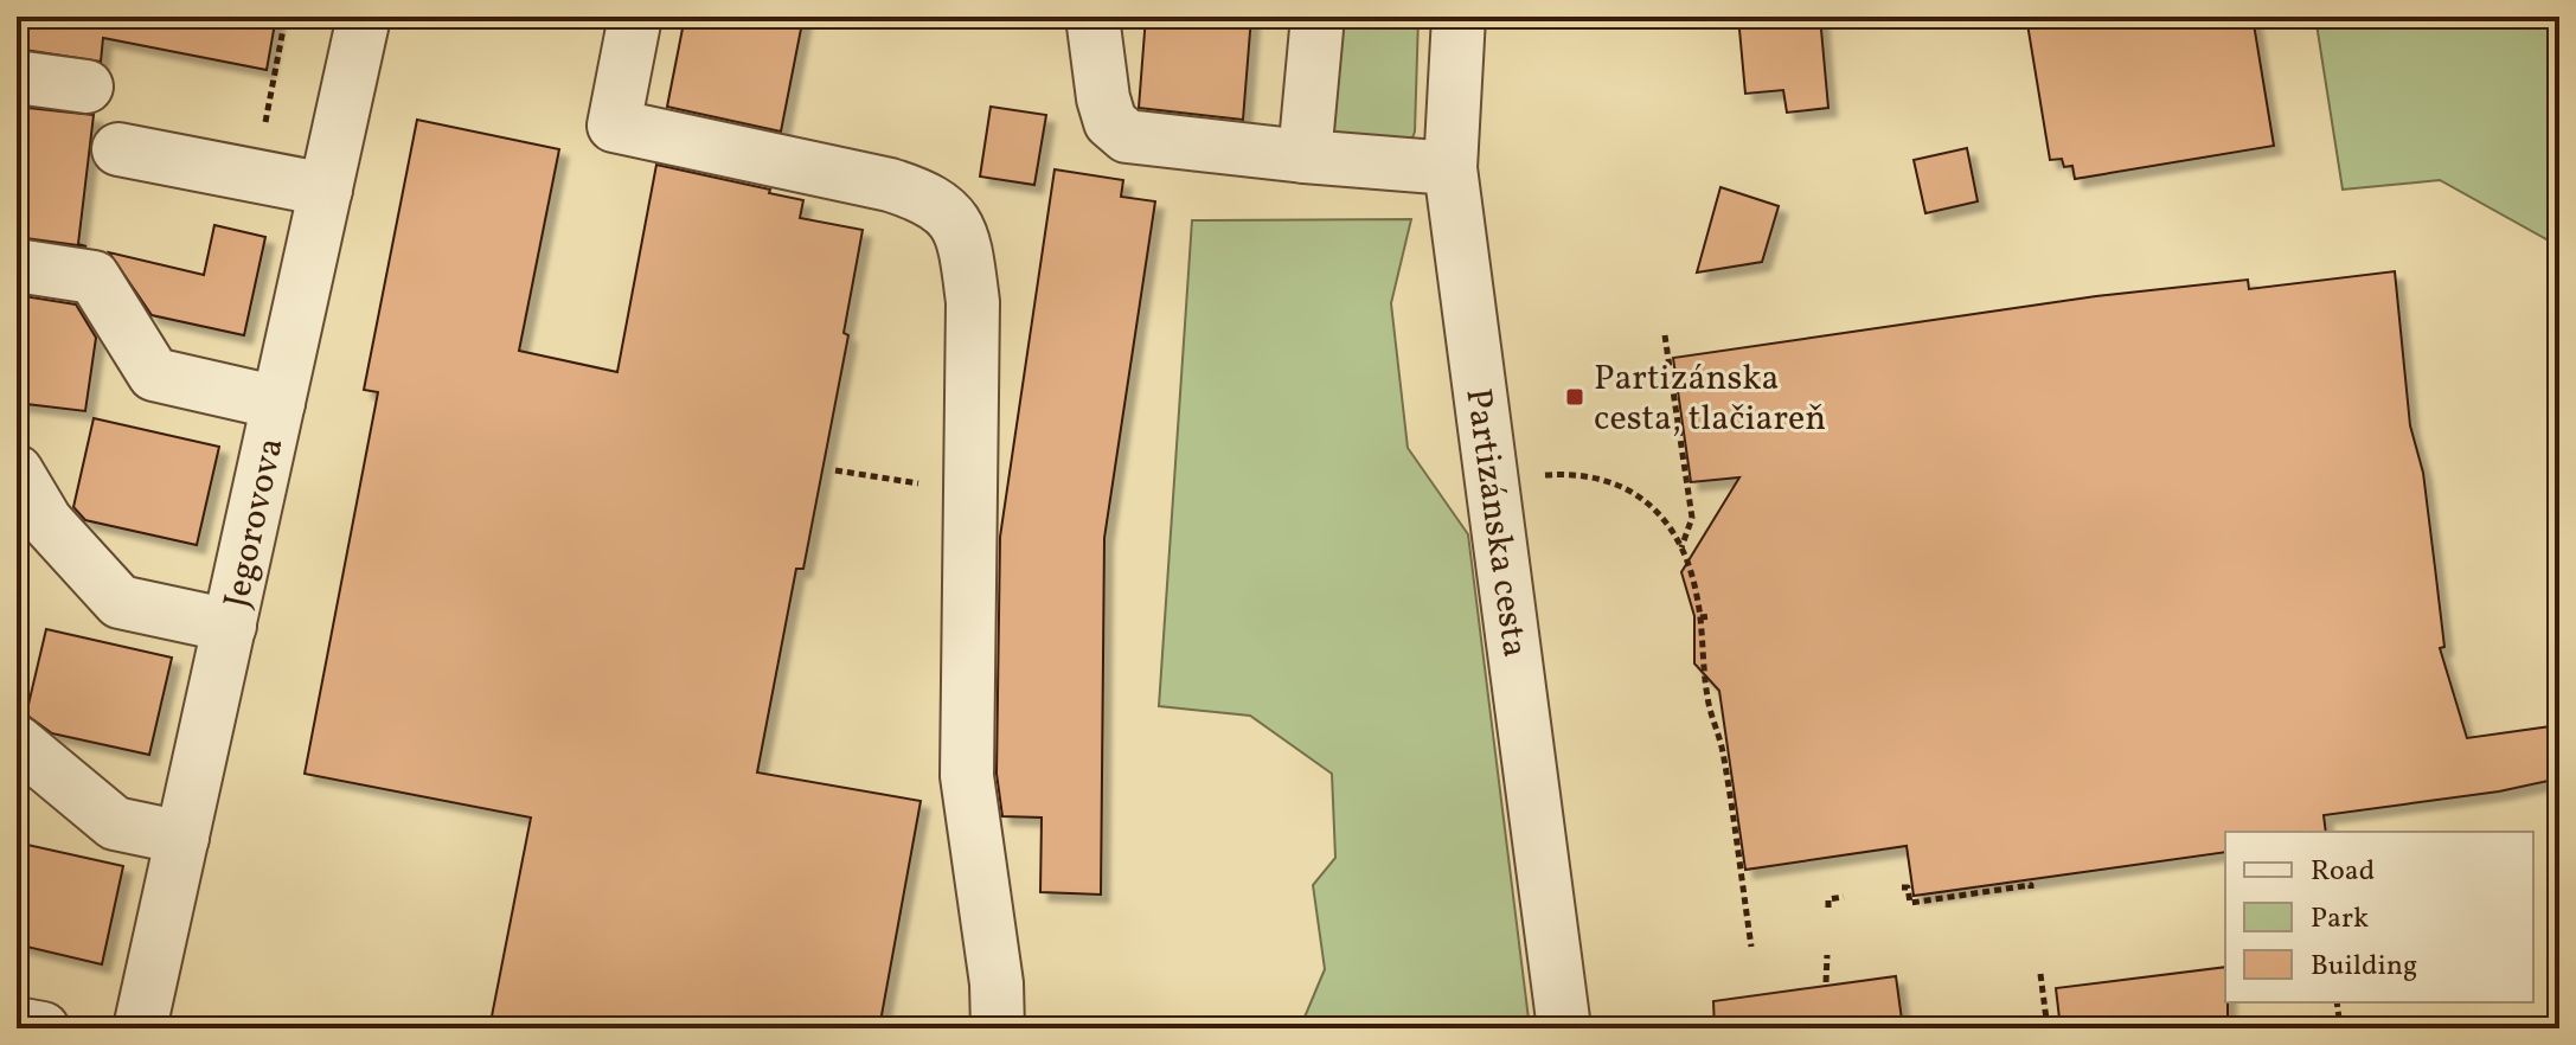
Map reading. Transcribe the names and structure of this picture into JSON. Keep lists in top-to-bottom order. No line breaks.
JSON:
{"streets":{"street":["Jegorovova","Partizánska cesta"]},"places":{"transit":["Partizánska cesta, tlačiareň"]},"legend":["Road","Park","Building"]}
